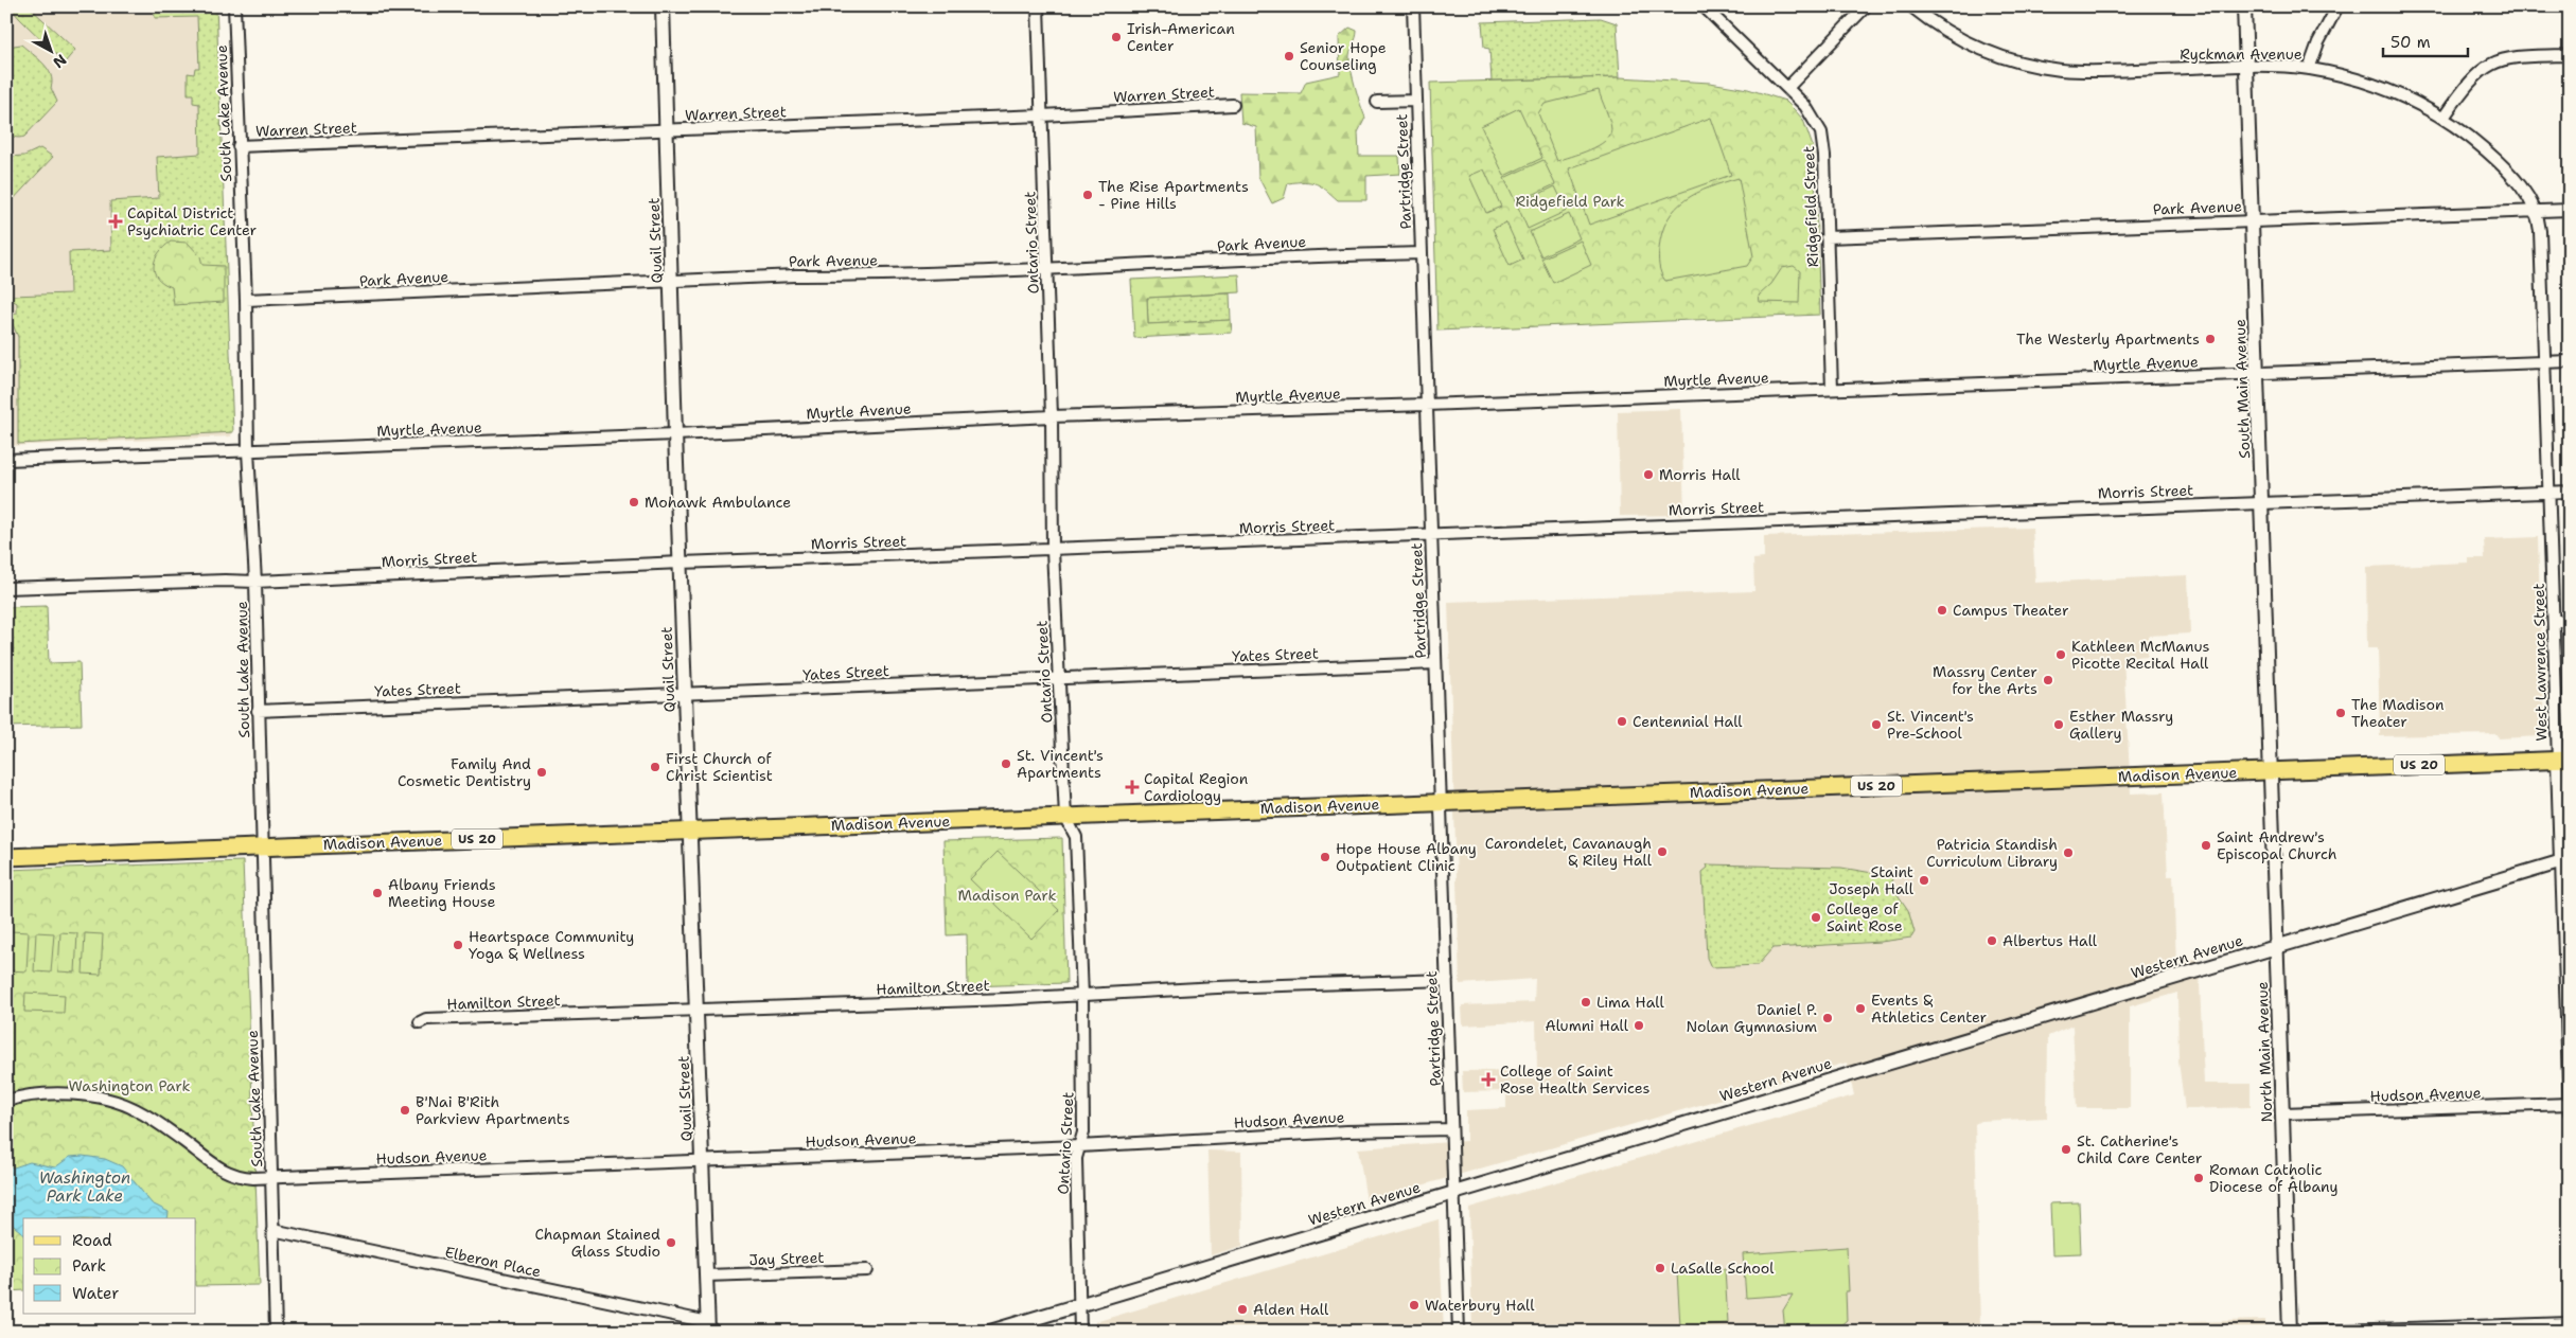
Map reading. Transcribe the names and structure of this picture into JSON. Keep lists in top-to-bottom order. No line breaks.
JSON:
{"streets":{"main road":["US 20","Madison Avenue"],"street":["Ryckman Avenue","Warren Street","South Lake Avenue","Partridge Street","Ridgefield Street","Park Avenue","Quail Street","Ontario Street","Myrtle Avenue","South Main Avenue","Morris Street","Yates Street","West Lawrence Street","Western Avenue","Hamilton Street","North Main Avenue","Hudson Avenue","Jay Street","Elberon Place"]},"crossings":[["Ryckman Avenue","Park Avenue"],["Ryckman Avenue","South Main Avenue"],["Ryckman Avenue","West Lawrence Street"],["Warren Street","South Lake Avenue"],["Warren Street","Quail Street"],["Warren Street","Ontario Street"],["South Lake Avenue","Park Avenue"],["South Lake Avenue","Myrtle Avenue"],["South Lake Avenue","Morris Street"],["South Lake Avenue","Yates Street"],["South Lake Avenue","Madison Avenue"],["South Lake Avenue","Hudson Avenue"],["South Lake Avenue","Elberon Place"],["Partridge Street","Park Avenue"],["Partridge Street","Myrtle Avenue"],["Partridge Street","Morris Street"],["Partridge Street","Yates Street"],["Partridge Street","Madison Avenue"],["Partridge Street","Western Avenue"],["Partridge Street","Hamilton Street"],["Partridge Street","Hudson Avenue"],["Ridgefield Street","Park Avenue"],["Ridgefield Street","Myrtle Avenue"],["Park Avenue","Quail Street"],["Park Avenue","Ontario Street"],["Park Avenue","South Main Avenue"],["Park Avenue","West Lawrence Street"],["Quail Street","Myrtle Avenue"],["Quail Street","Morris Street"],["Quail Street","Yates Street"],["Quail Street","Madison Avenue"],["Quail Street","Hamilton Street"],["Quail Street","Hudson Avenue"],["Quail Street","Jay Street"],["Quail Street","Elberon Place"],["Ontario Street","Myrtle Avenue"],["Ontario Street","Morris Street"],["Ontario Street","Yates Street"],["Ontario Street","Madison Avenue"],["Ontario Street","Western Avenue"],["Ontario Street","Hamilton Street"],["Ontario Street","Hudson Avenue"],["Myrtle Avenue","South Main Avenue"],["Myrtle Avenue","West Lawrence Street"],["South Main Avenue","Morris Street"],["South Main Avenue","Madison Avenue"],["South Main Avenue","North Main Avenue"],["Morris Street","West Lawrence Street"],["West Lawrence Street","Madison Avenue"],["West Lawrence Street","Western Avenue"],["West Lawrence Street","Hudson Avenue"],["Madison Avenue","North Main Avenue"],["Western Avenue","North Main Avenue"],["North Main Avenue","Hudson Avenue"]],"water":["Washington Park Lake"],"parks":["Ridgefield Park","Madison Park","Washington Park"],"places":{"other":["Irish-American Center","Senior Hope Counseling","The Rise Apartments - Pine Hills","The Westerly Apartments","Morris Hall","Mohawk Ambulance","Campus Theater","Kathleen McManus Picotte Recital Hall","Massry Center for the Arts","The Madison Theater","Centennial Hall","St. Vincent's Pre-School","Esther Massry Gallery","St. Vincent's Apartments","First Church of Christ Scientist","Family And Cosmetic Dentistry","Saint Andrew's Episcopal Church","Carondelet, Cavanaugh & Riley Hall","Patricia Standish Curriculum Library","Hope House Albany Outpatient Clinic","Staint Joseph Hall","Albany Friends Meeting House","College of Saint Rose","Albertus Hall","Heartspace Community Yoga & Wellness","Lima Hall","Events & Athletics Center","Daniel P. Nolan Gymnasium","Alumni Hall","B'Nai B'Rith Parkview Apartments","St. Catherine's Child Care Center","Roman Catholic Diocese of Albany","Chapman Stained Glass Studio","LaSalle School","Waterbury Hall","Alden Hall"],"health":["Capital District Psychiatric Center","Capital Region Cardiology","College of Saint Rose Health Services"]},"legend":["Road","Park","Water"],"scale_bar":"50 m","north":"bottom right"}
